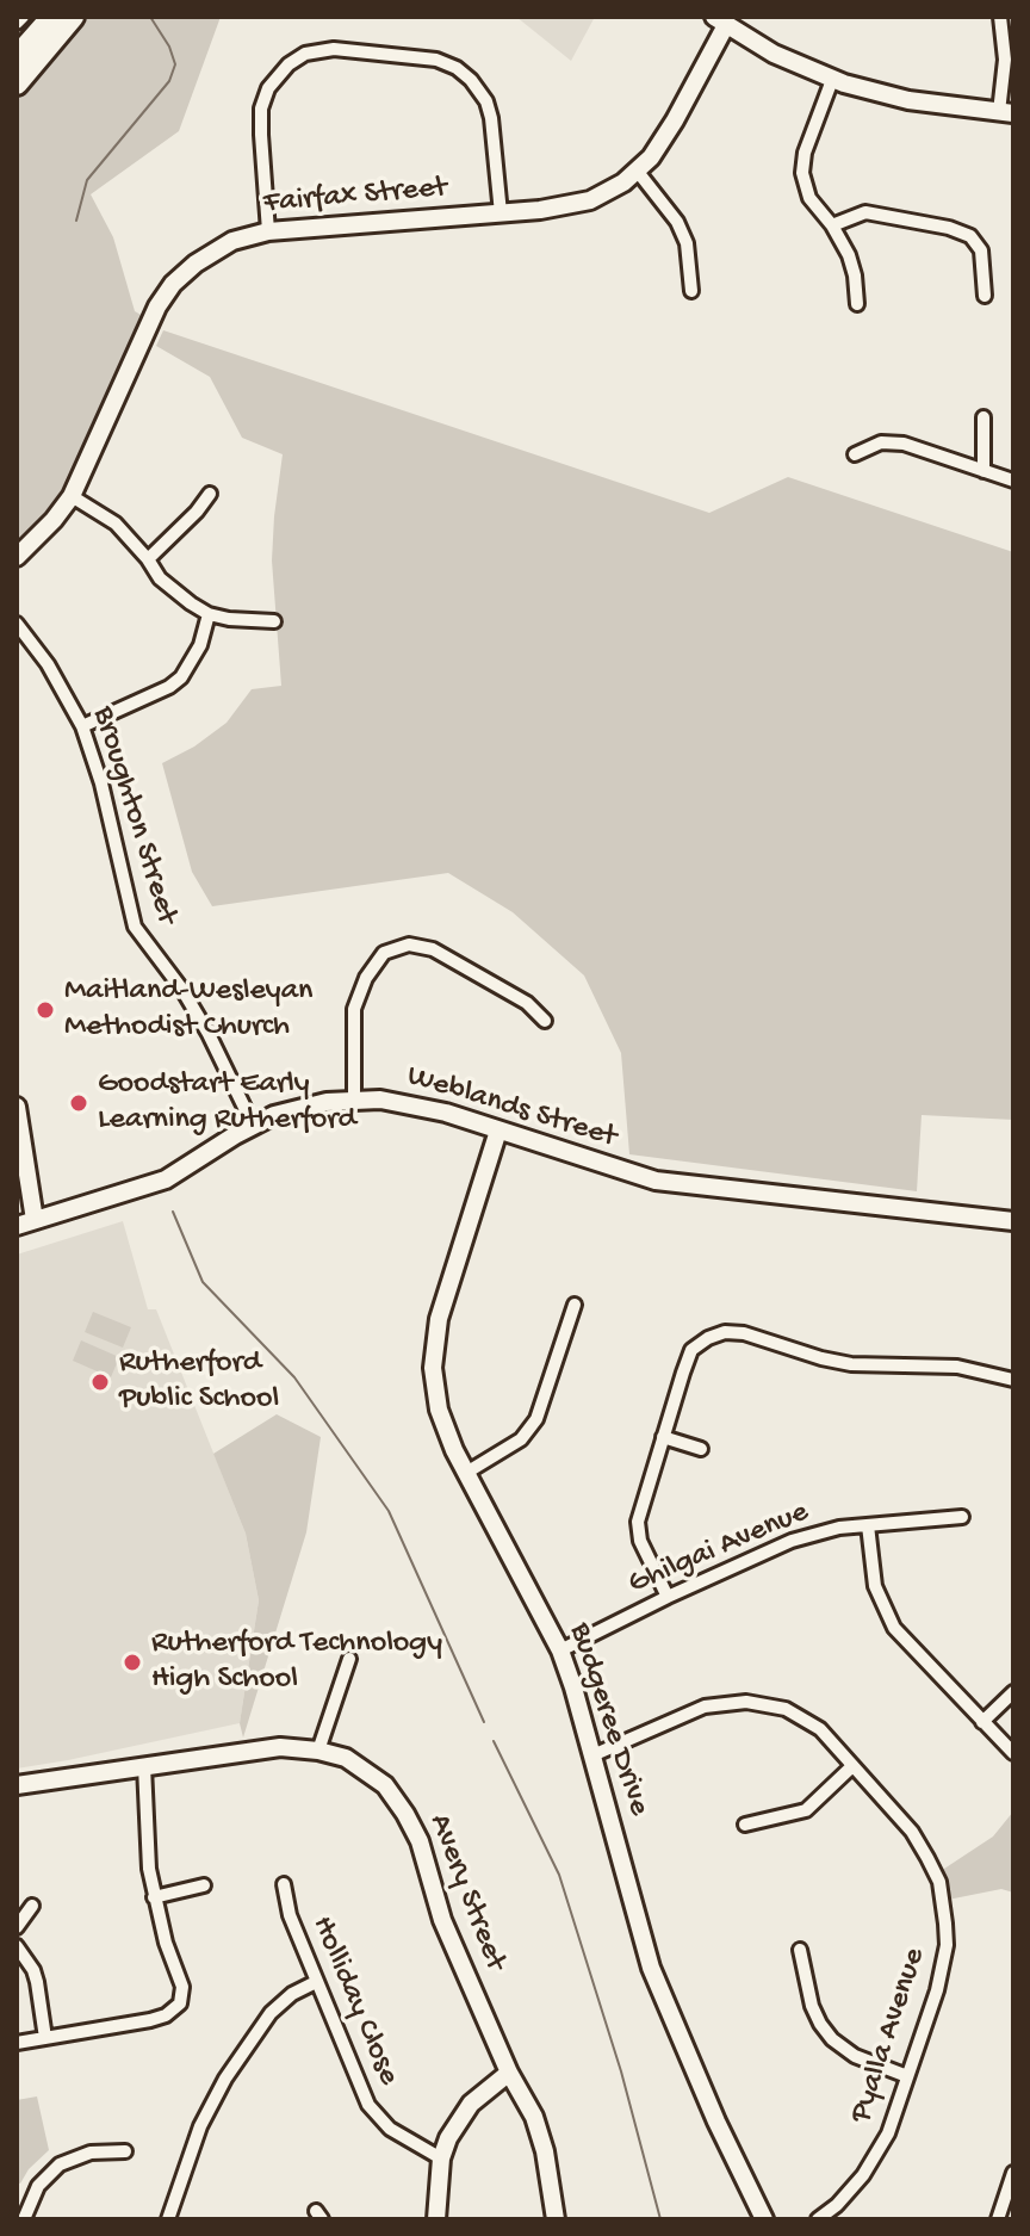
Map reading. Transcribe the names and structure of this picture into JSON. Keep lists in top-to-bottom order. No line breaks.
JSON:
{"streets":{"street":["Fairfax Street","Broughton Street","Weblands Street","Ghilgai Avenue","Budgeree Drive","Avery Street","Holliday Close","Pyalla Avenue"]},"crossings":[["Broughton Street","Weblands Street"],["Weblands Street","Budgeree Drive"],["Ghilgai Avenue","Budgeree Drive"],["Budgeree Drive","Pyalla Avenue"]],"places":["Maitland-Wesleyan Methodist Church","Goodstart Early Learning Rutherford","Rutherford Public School","Rutherford Technology High School"]}
